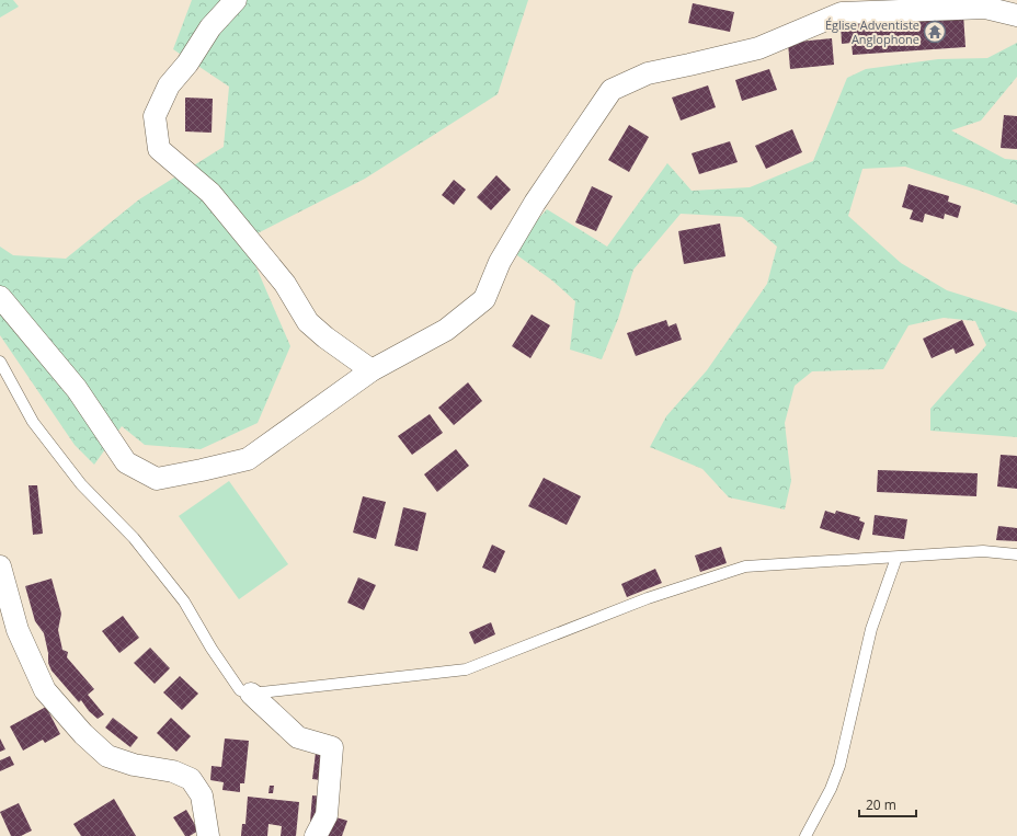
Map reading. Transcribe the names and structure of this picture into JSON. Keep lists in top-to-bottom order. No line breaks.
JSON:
{"places":{"temple":["Église Adventiste Anglophone"]},"scale_bar":"20 m"}
